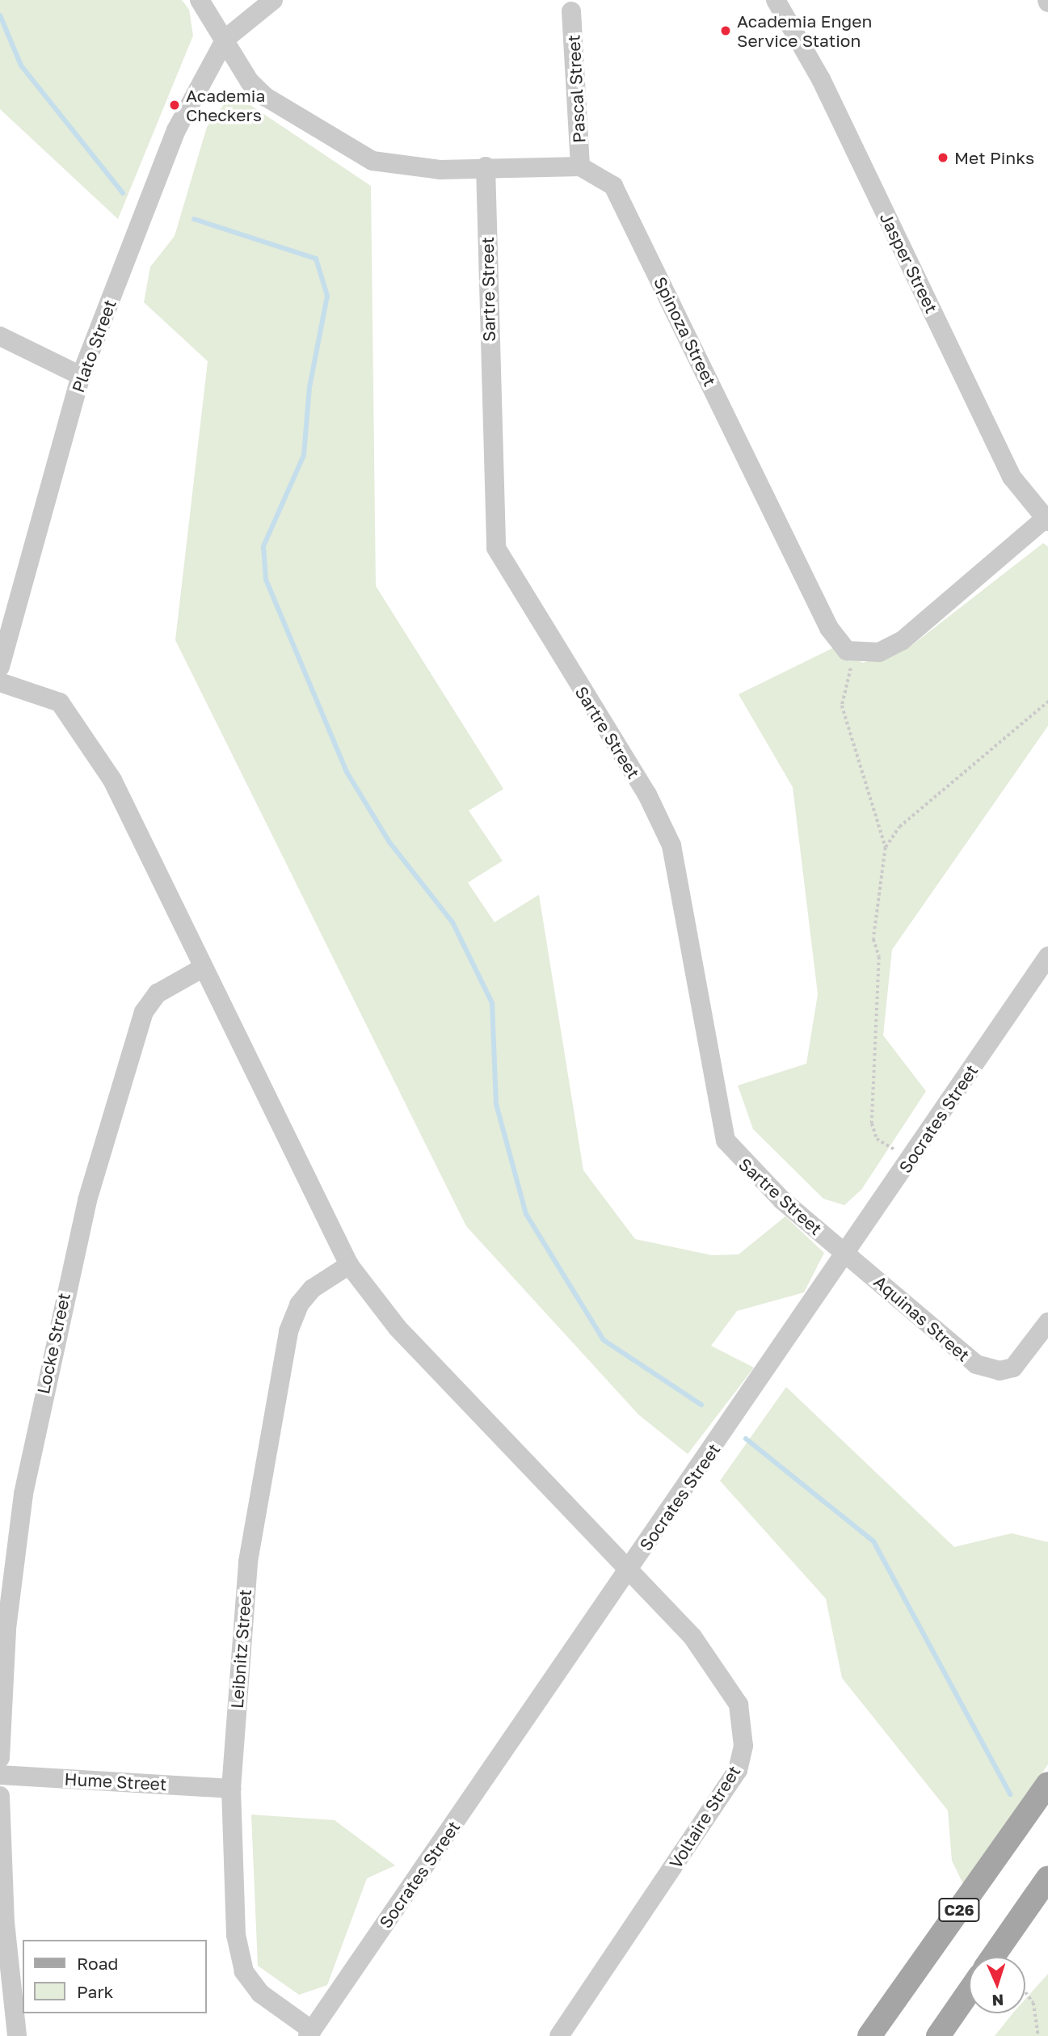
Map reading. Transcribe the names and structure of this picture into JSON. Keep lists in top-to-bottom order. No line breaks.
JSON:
{"streets":{"main road":["C26"],"street":["Pascal Street","Jasper Street","Sartre Street","Spinoza Street","Plato Street","Socrates Street","Aquinas Street","Locke Street","Leibnitz Street","Hume Street","Voltaire Street"]},"crossings":[["Pascal Street","Spinoza Street"],["Sartre Street","Spinoza Street"],["Sartre Street","Socrates Street"],["Sartre Street","Aquinas Street"],["Spinoza Street","Plato Street"],["Socrates Street","Aquinas Street"],["Socrates Street","Leibnitz Street"],["Socrates Street","Voltaire Street"],["Locke Street","Voltaire Street"],["Leibnitz Street","Hume Street"],["Leibnitz Street","Voltaire Street"]],"places":["Academia Engen Service Station","Academia Checkers","Met Pinks"],"legend":["Road","Park"],"north":"bottom"}
